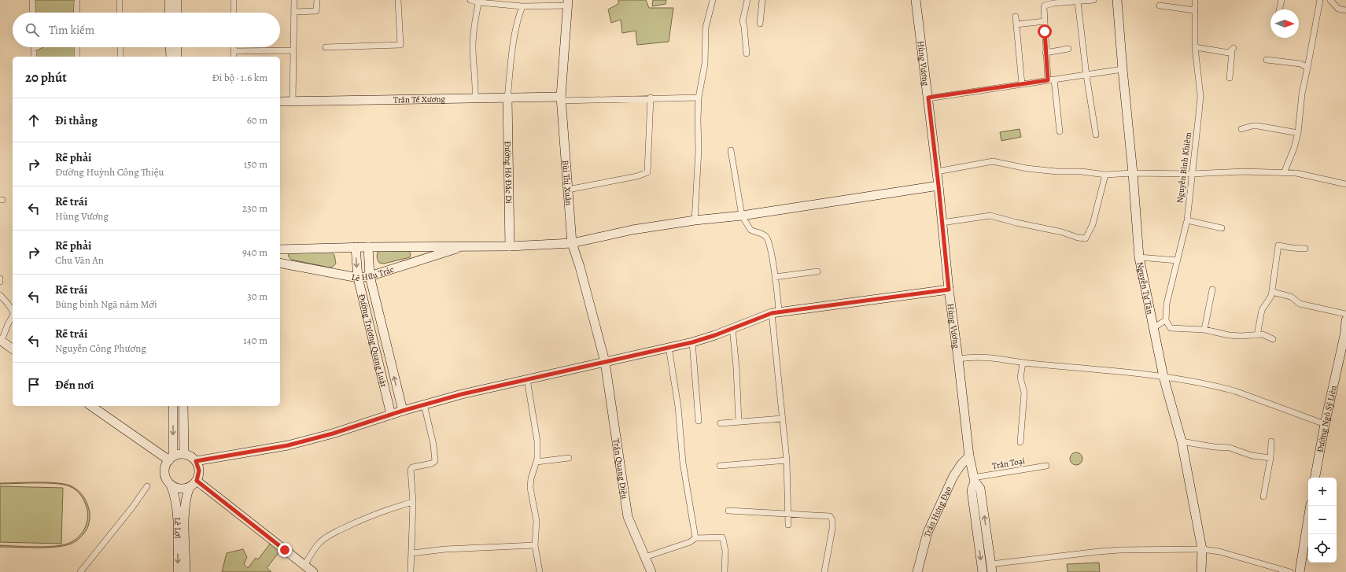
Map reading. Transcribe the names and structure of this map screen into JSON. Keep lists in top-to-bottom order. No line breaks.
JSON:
{"streets":{"street":["Hùng Vương","Trần Tế Xương","Nguyễn Bình Khiêm","Đường Hồ Đắc Di","Bùi Thị Xuân","Lê Hữu Trác","Nguyễn Tự Tân","Đường Trương Quang Luật","Đường Ngô Sỹ Liên","Trần Toại","Trần Quang Diệu","Trần Hưng Đạo","Lê Lợi"]},"crossings":[["Hùng Vương","Lê Hữu Trác"],["Hùng Vương","Trần Toại"],["Hùng Vương","Trần Hưng Đạo"],["Trần Tế Xương","Đường Hồ Đắc Di"],["Trần Tế Xương","Bùi Thị Xuân"],["Đường Hồ Đắc Di","Lê Hữu Trác"],["Bùi Thị Xuân","Lê Hữu Trác"],["Bùi Thị Xuân","Trần Quang Diệu"],["Lê Hữu Trác","Đường Trương Quang Luật"]],"north":"right","page":{"search":"Tìm kiếm","heading":["20 phút","Đi bộ · 1.6 km"],"list":[["Đi thẳng","60 m"],["Rẽ phải","Đường Huỳnh Công Thiệu","150 m"],["Rẽ trái","Hùng Vương","230 m"],["Rẽ phải","Chu Văn An","940 m"],["Rẽ trái","Bùng binh Ngã năm Mới","30 m"],["Rẽ trái","Nguyễn Công Phương","140 m"],"Đến nơi"],"map_buttons":["+","−"]}}
